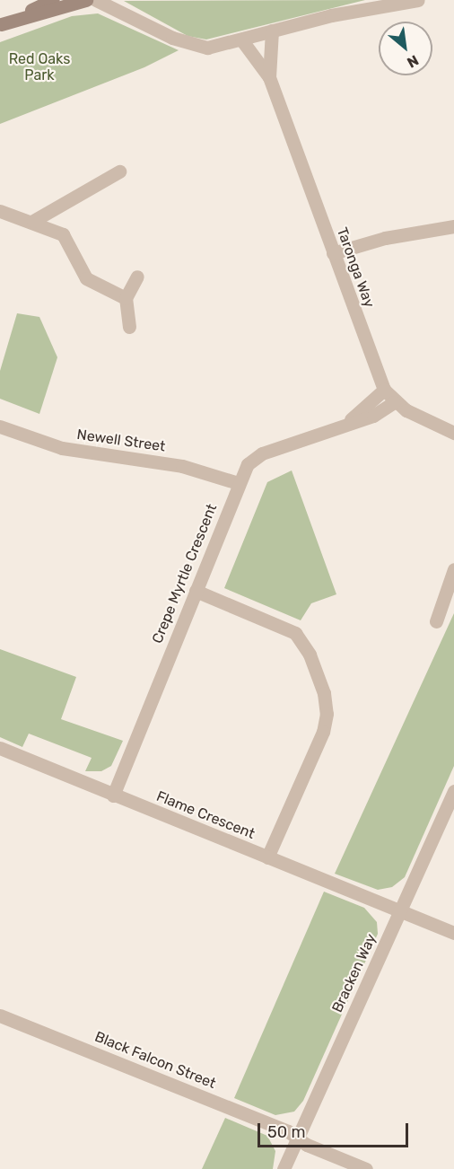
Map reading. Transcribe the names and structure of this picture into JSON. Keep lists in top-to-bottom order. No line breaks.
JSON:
{"streets":{"street":["Taronga Way","Newell Street","Crepe Myrtle Crescent","Flame Crescent","Bracken Way","Black Falcon Street"]},"crossings":[["Taronga Way","Crepe Myrtle Crescent"],["Newell Street","Crepe Myrtle Crescent"],["Crepe Myrtle Crescent","Flame Crescent"],["Flame Crescent","Bracken Way"],["Bracken Way","Black Falcon Street"]],"parks":["Red Oaks Park"],"scale_bar":"50 m","north":"bottom right"}
